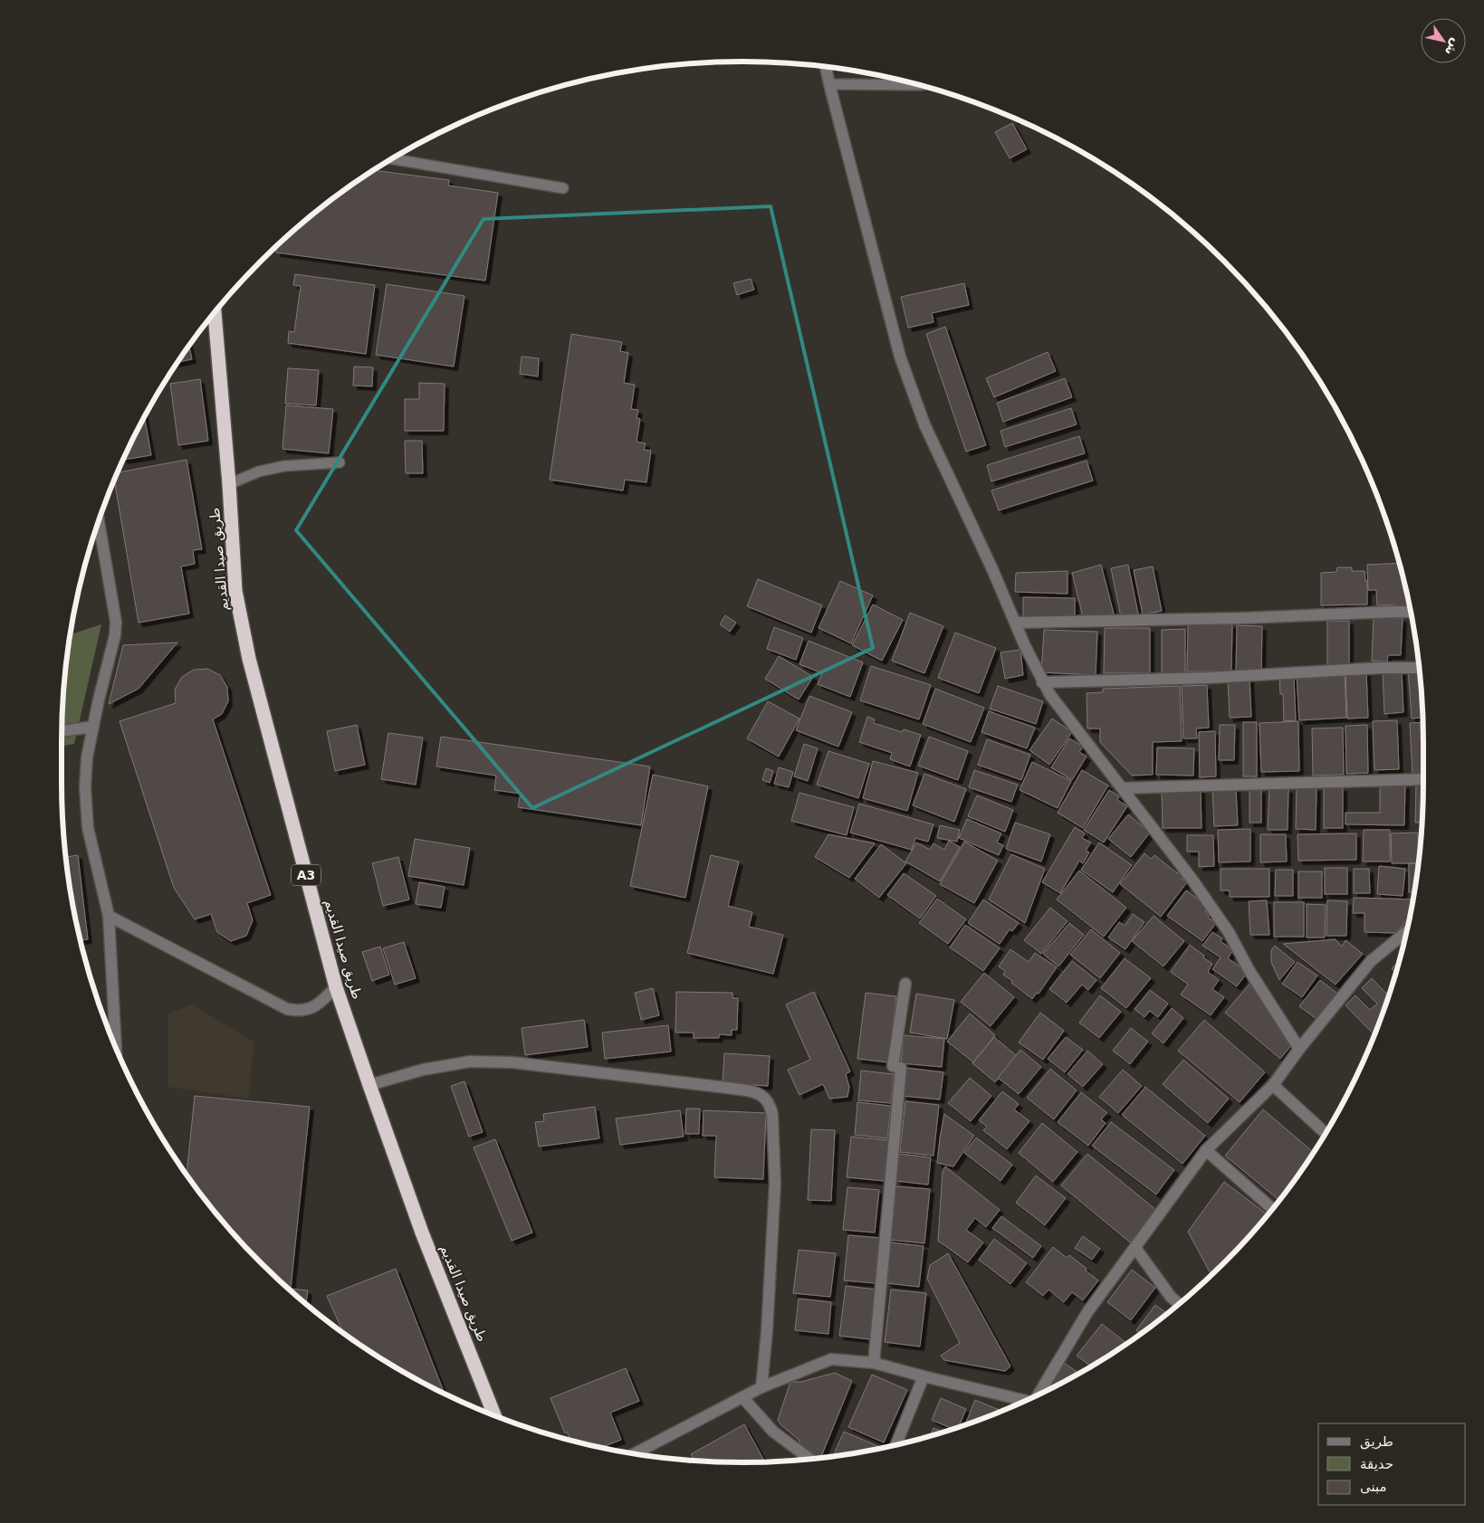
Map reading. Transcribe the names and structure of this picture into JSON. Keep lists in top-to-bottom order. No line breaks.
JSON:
{"streets":{"highway":["طريق صيدا القديم","A3"]},"legend":["طريق","حديقة","مبنى"],"north":"bottom right"}
